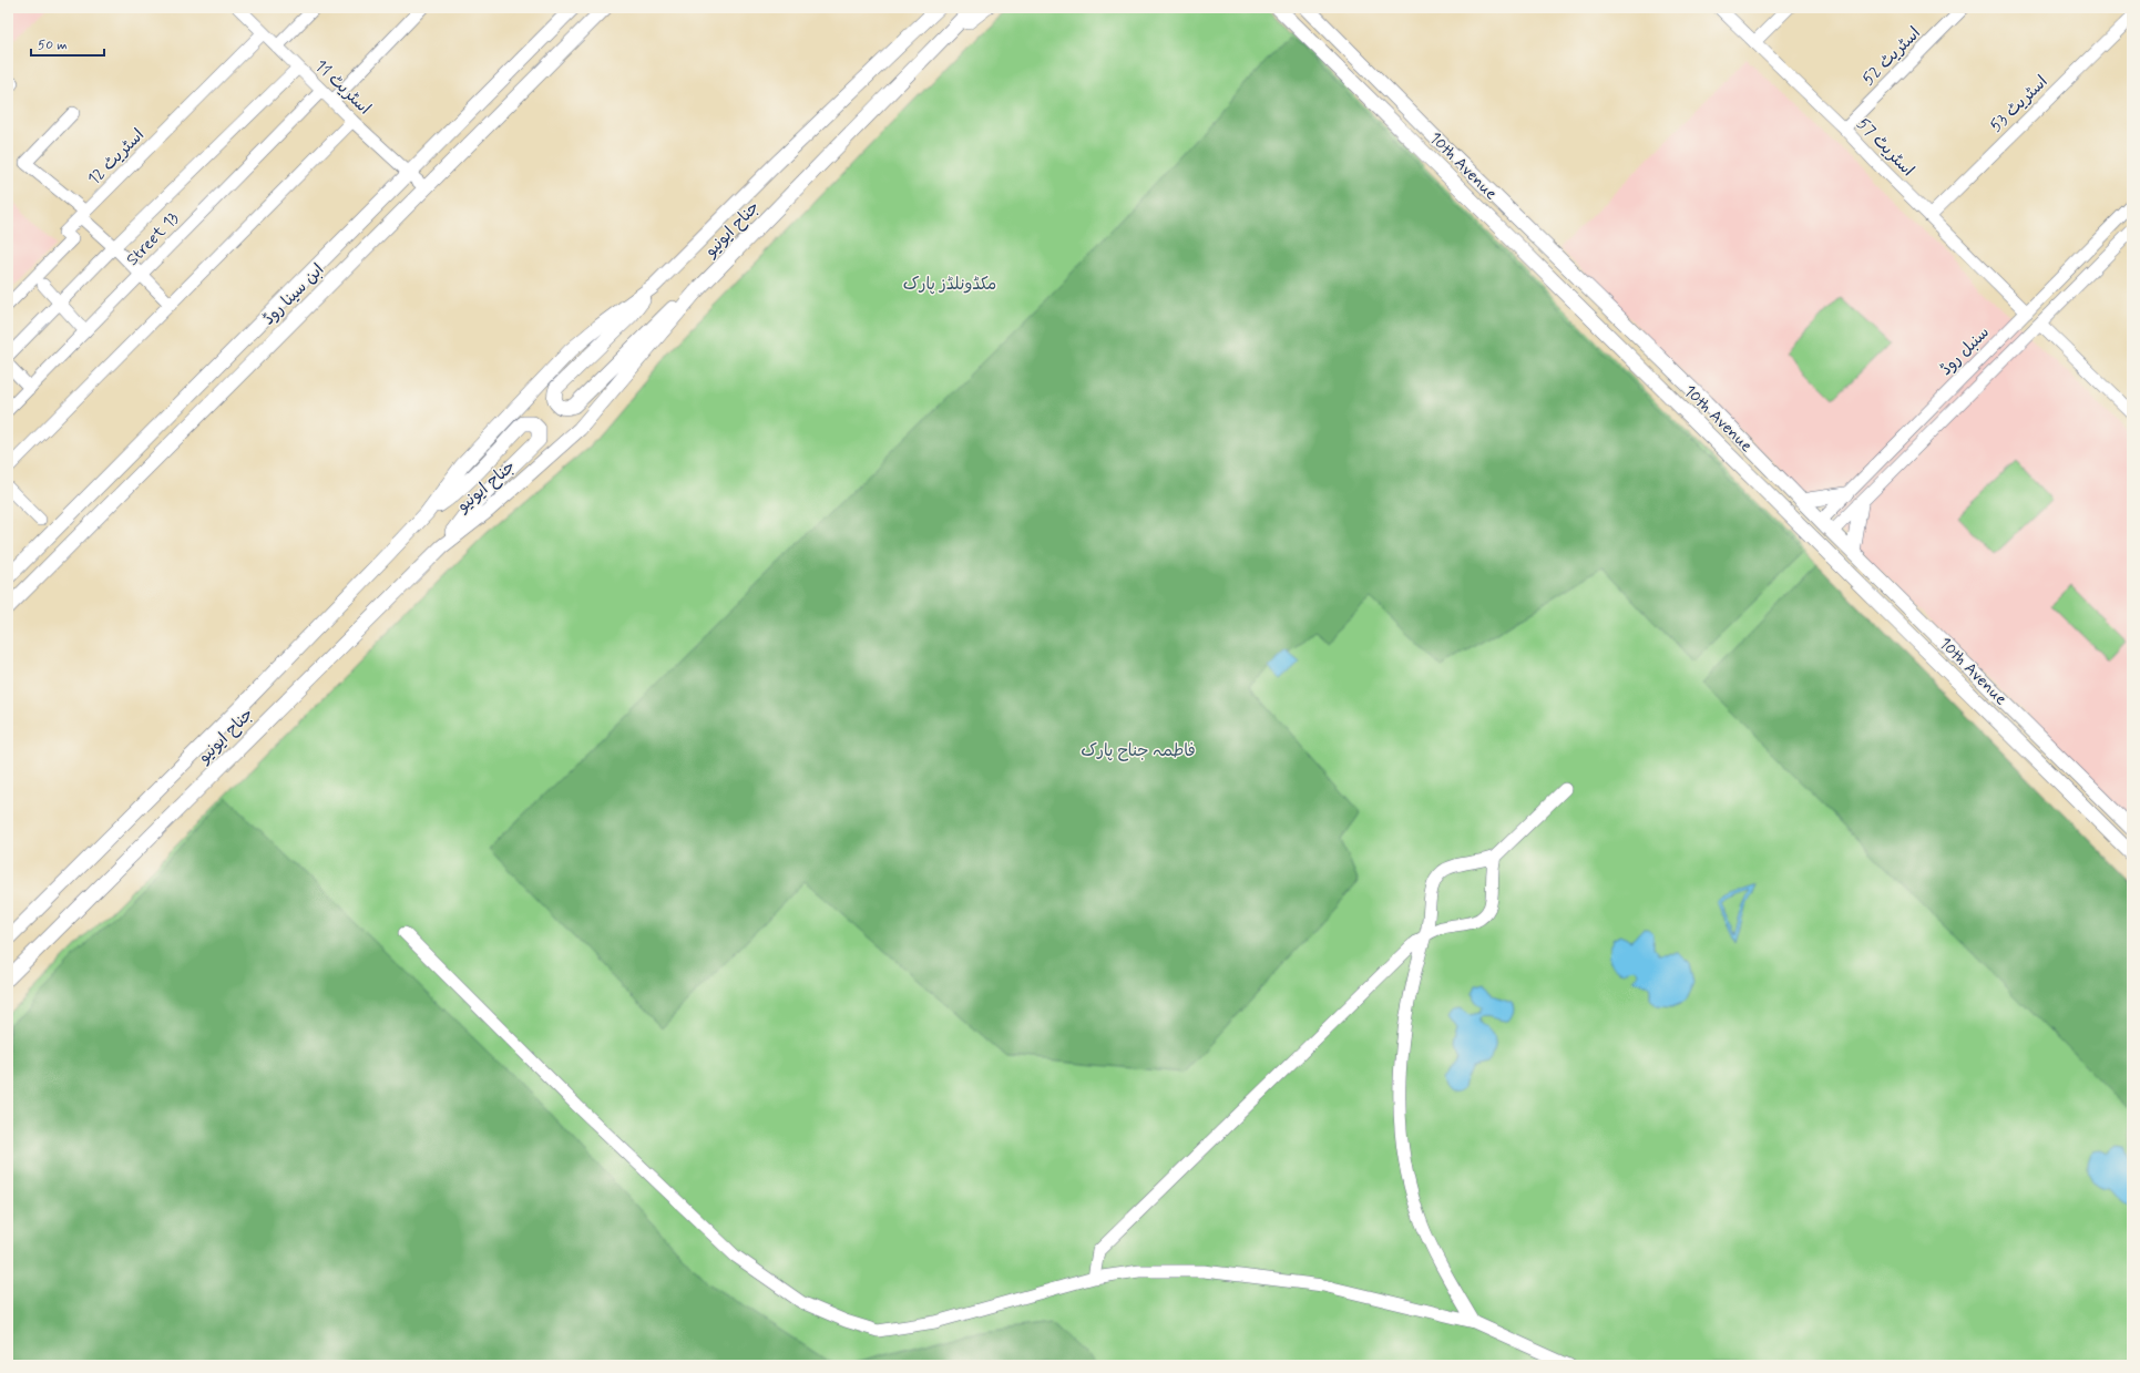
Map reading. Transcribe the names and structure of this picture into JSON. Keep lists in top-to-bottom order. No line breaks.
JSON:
{"streets":{"main road":["10th Avenue","جناح ایونیو","ابن سینا روڈ"],"street":["اسٹریٹ 52","اسٹریٹ 11","اسٹریٹ 53","اسٹریٹ 57","اسٹریٹ 12","Street 13","سنبل روڈ"]},"crossings":[["اسٹریٹ 52","اسٹریٹ 57"],["اسٹریٹ 11","اسٹریٹ 12"],["اسٹریٹ 11","Street 13"],["اسٹریٹ 11","ابن سینا روڈ"],["اسٹریٹ 53","اسٹریٹ 57"],["اسٹریٹ 57","سنبل روڈ"],["10th Avenue","سنبل روڈ"]],"parks":["مکڈونلڈز پارک","فاطمہ جناح پارک"],"scale_bar":"50 m"}
